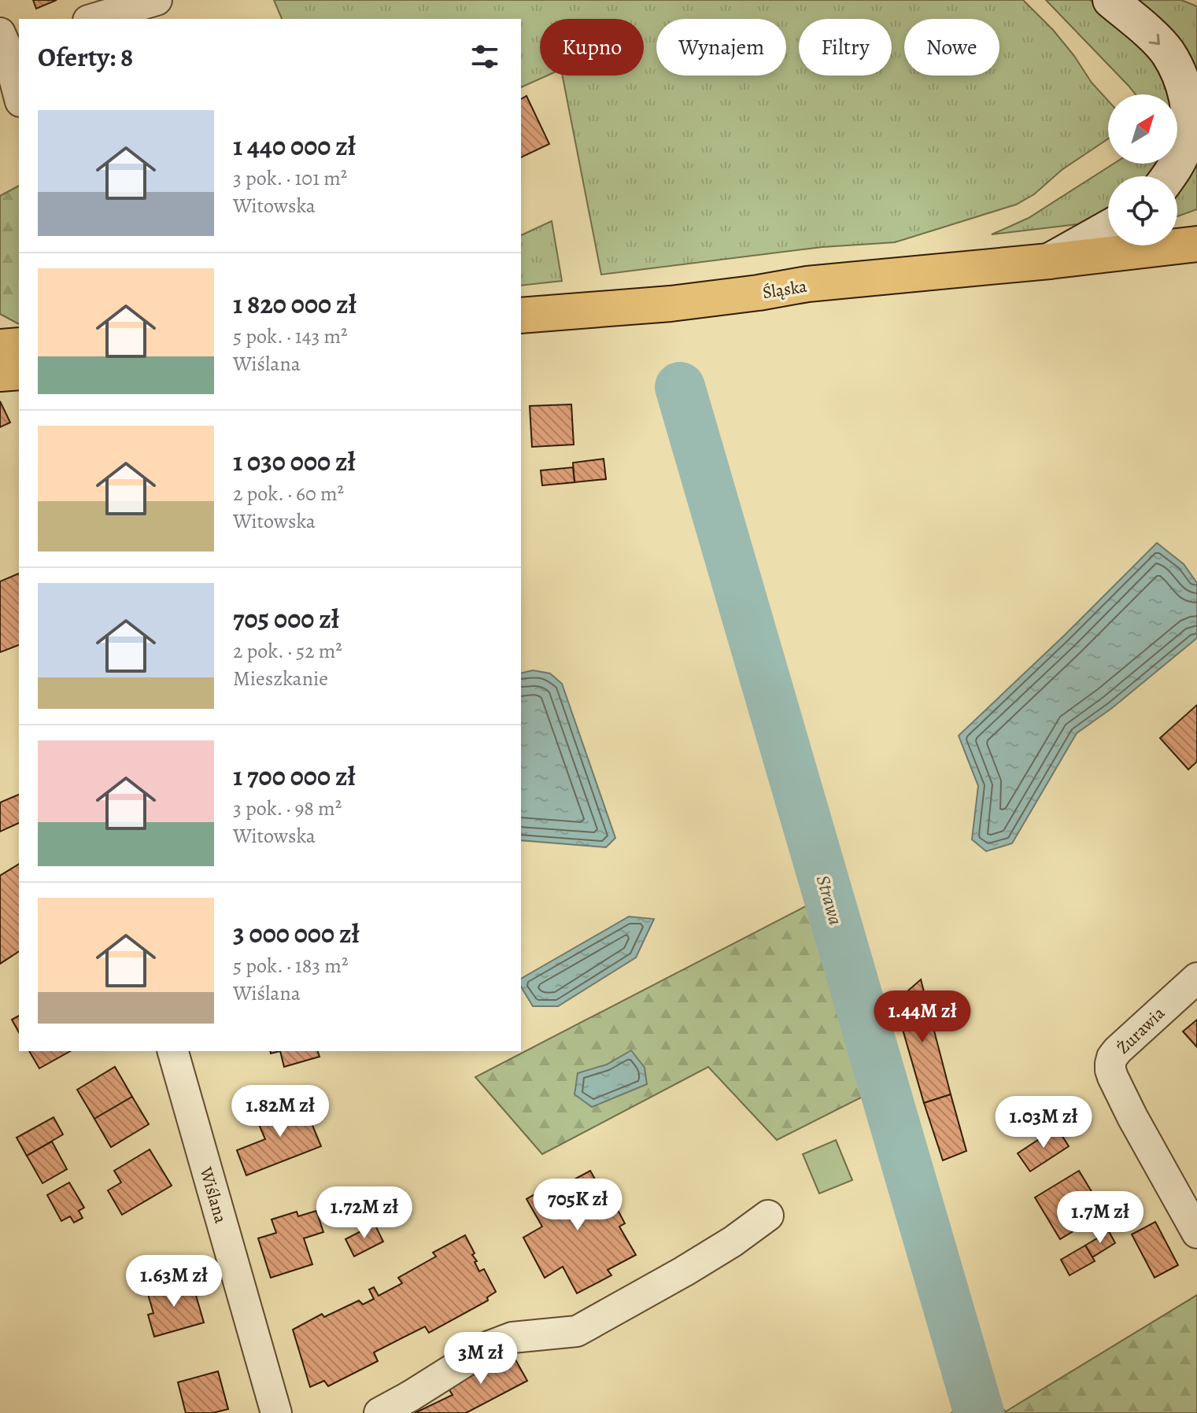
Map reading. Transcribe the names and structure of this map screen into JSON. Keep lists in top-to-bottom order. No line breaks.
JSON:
{"streets":{"main road":["Śląska"],"street":["Żurawia","Wiślana"]},"water":["Strawa"],"north":"top right","page":{"chip":["Kupno","Wynajem","Filtry","Nowe"],"heading":"Oferty: 8","list":[{"name":"1 440 000 zł","note":"3 pok. · 101 m² · Witowska"},{"name":"1 820 000 zł","note":"5 pok. · 143 m² · Wiślana"},{"name":"1 030 000 zł","note":"2 pok. · 60 m² · Witowska"},{"name":"705 000 zł","note":"2 pok. · 52 m² · Mieszkanie"},{"name":"1 700 000 zł","note":"3 pok. · 98 m² · Witowska"},{"name":"3 000 000 zł","note":"5 pok. · 183 m² · Wiślana"}],"price":["1.44M zł","1.82M zł","1.03M zł","705K zł","1.72M zł","1.7M zł","1.63M zł","3M zł"]}}
